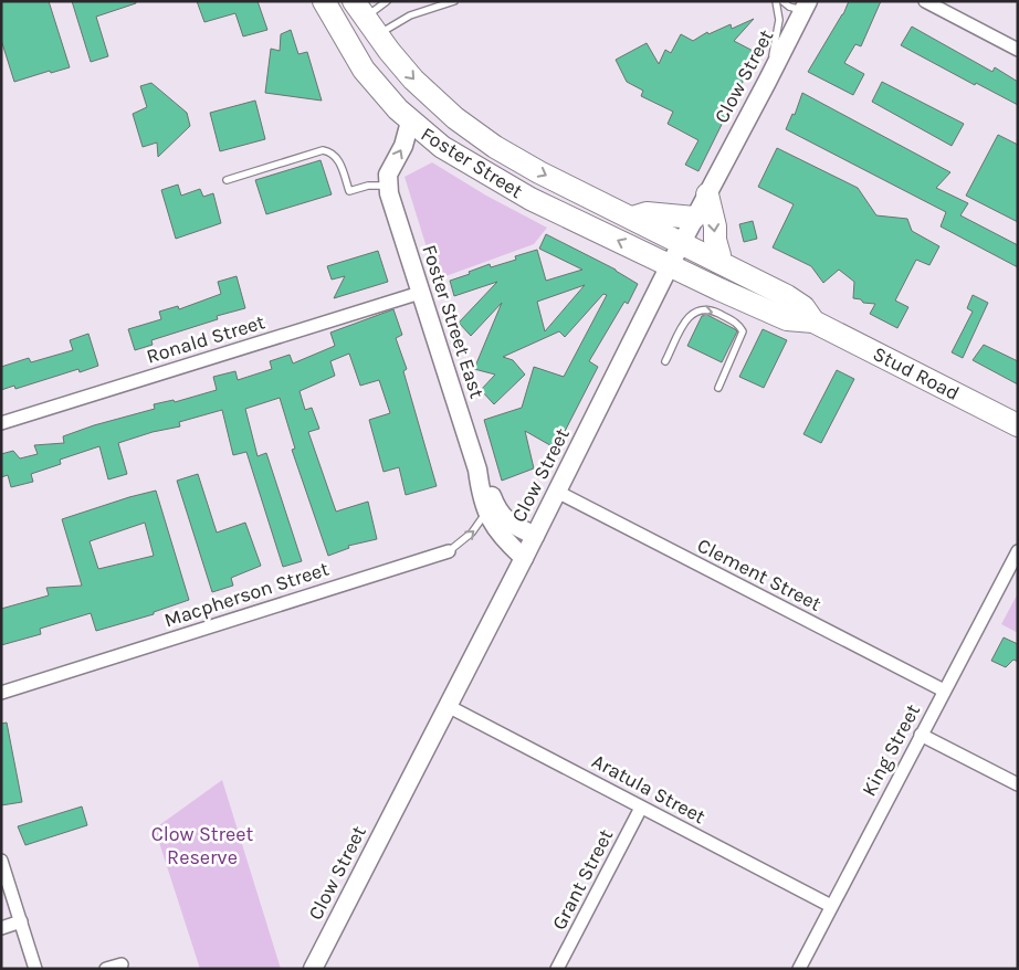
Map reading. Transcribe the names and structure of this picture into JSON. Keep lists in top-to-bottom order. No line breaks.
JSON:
{"streets":{"highway":["Foster Street","Stud Road"],"main road":["Clow Street","Foster Street East"],"street":["Ronald Street","Clement Street","Macpherson Street","King Street","Aratula Street","Grant Street"]},"crossings":[["Clow Street","Foster Street"],["Clow Street","Foster Street East"],["Clow Street","Stud Road"],["Clow Street","Clement Street"],["Clow Street","Aratula Street"],["Foster Street","Stud Road"],["Foster Street East","Ronald Street"],["Foster Street East","Macpherson Street"],["Clement Street","King Street"],["King Street","Aratula Street"],["Aratula Street","Grant Street"]],"parks":["Clow Street Reserve"]}
